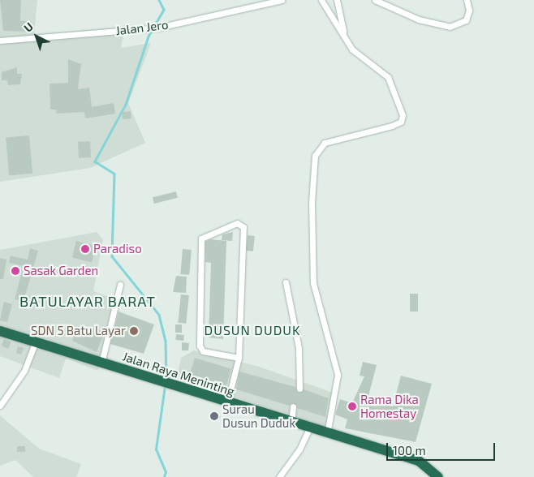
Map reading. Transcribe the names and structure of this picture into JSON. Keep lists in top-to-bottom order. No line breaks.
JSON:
{"streets":{"highway":["Jalan Raya Meninting"],"street":["Jalan Jero"]},"districts":["BATULAYAR BARAT","DUSUN DUDUK"],"places":["Paradiso","Sasak Garden","SDN 5 Batu Layar","Rama Dika Homestay","Surau Dusun Duduk"],"scale_bar":"100 m","north":"top left"}
